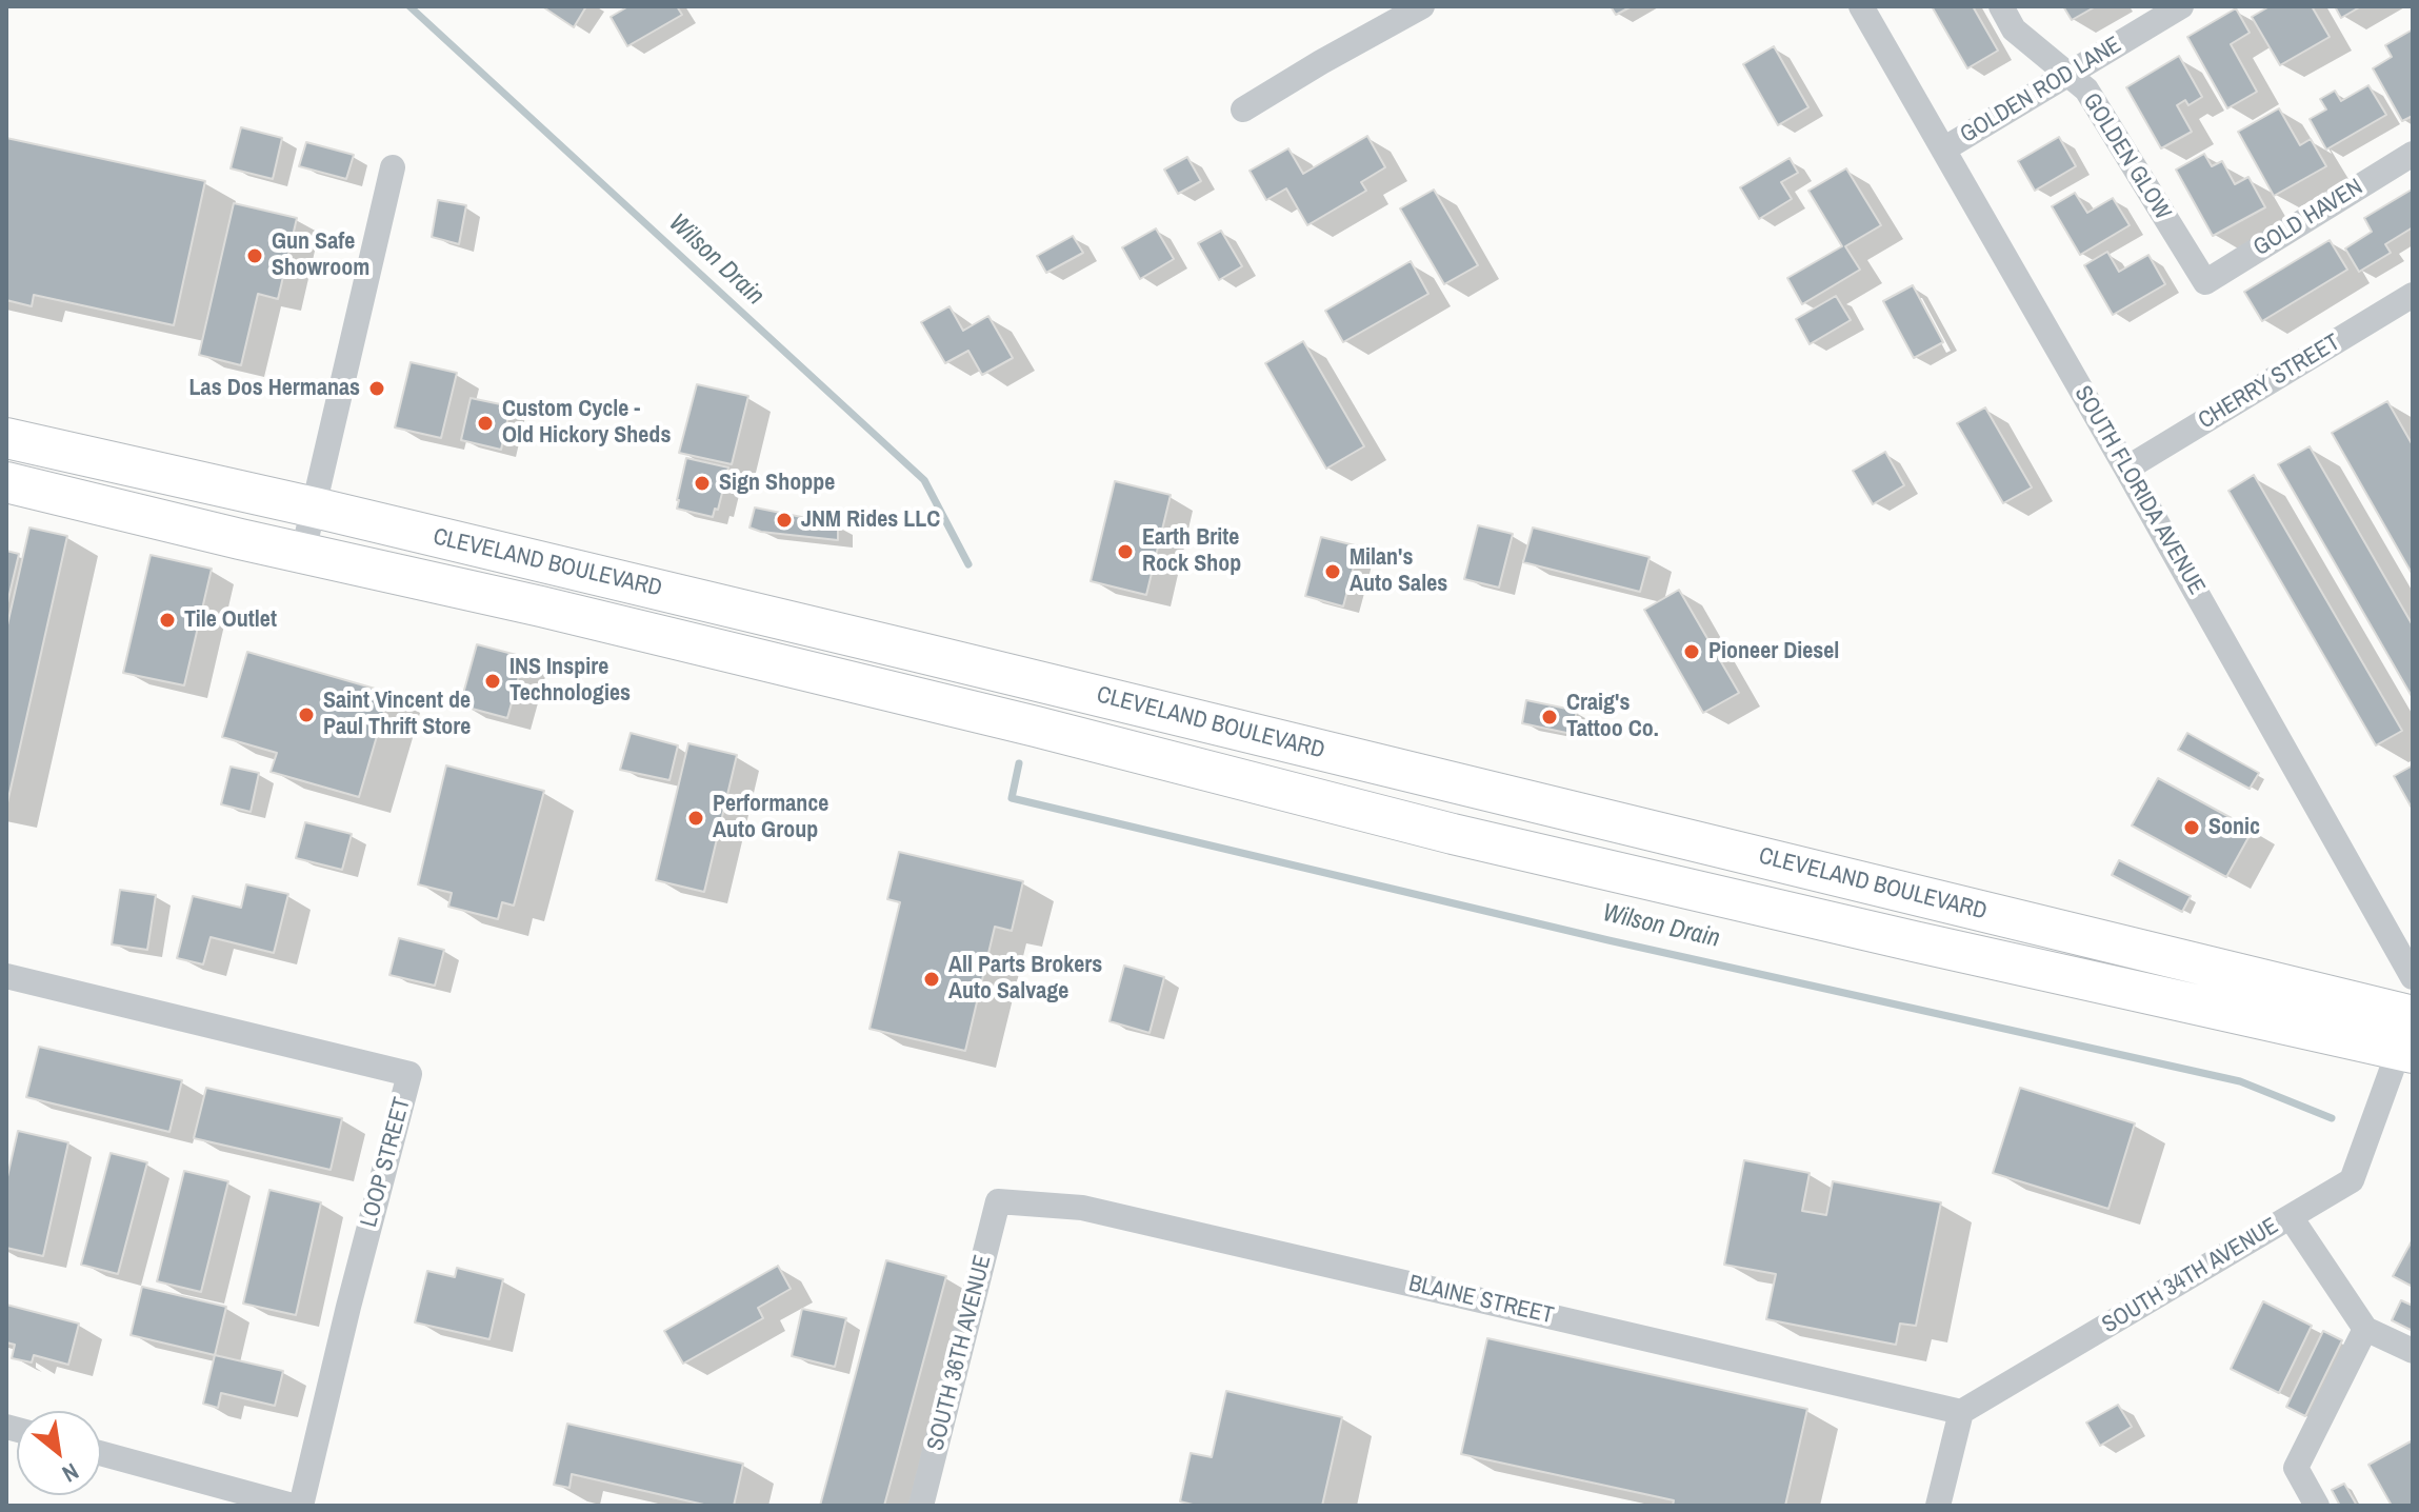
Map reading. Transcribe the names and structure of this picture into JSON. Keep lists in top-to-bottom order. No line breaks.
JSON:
{"streets":{"main road":["CLEVELAND BOULEVARD"],"street":["GOLDEN ROD LANE","GOLDEN GLOW","GOLD HAVEN","CHERRY STREET","SOUTH FLORIDA AVENUE","LOOP STREET","SOUTH 34TH AVENUE","BLAINE STREET","SOUTH 36TH AVENUE"]},"crossings":[["GOLDEN ROD LANE","GOLDEN GLOW"],["GOLDEN ROD LANE","SOUTH FLORIDA AVENUE"],["GOLDEN GLOW","GOLD HAVEN"],["CHERRY STREET","SOUTH FLORIDA AVENUE"],["SOUTH FLORIDA AVENUE","CLEVELAND BOULEVARD"],["SOUTH FLORIDA AVENUE","SOUTH 34TH AVENUE"],["CLEVELAND BOULEVARD","SOUTH 34TH AVENUE"],["SOUTH 34TH AVENUE","BLAINE STREET"],["BLAINE STREET","SOUTH 36TH AVENUE"]],"water":["Wilson Drain"],"places":["Gun Safe Showroom","Las Dos Hermanas","Custom Cycle - Old Hickory Sheds","Sign Shoppe","JNM Rides LLC","Earth Brite Rock Shop","Milan's Auto Sales","Tile Outlet","Pioneer Diesel","INS Inspire Technologies","Saint Vincent de Paul Thrift Store","Craig's Tattoo Co.","Performance Auto Group","Sonic","All Parts Brokers Auto Salvage"],"north":"bottom right"}
